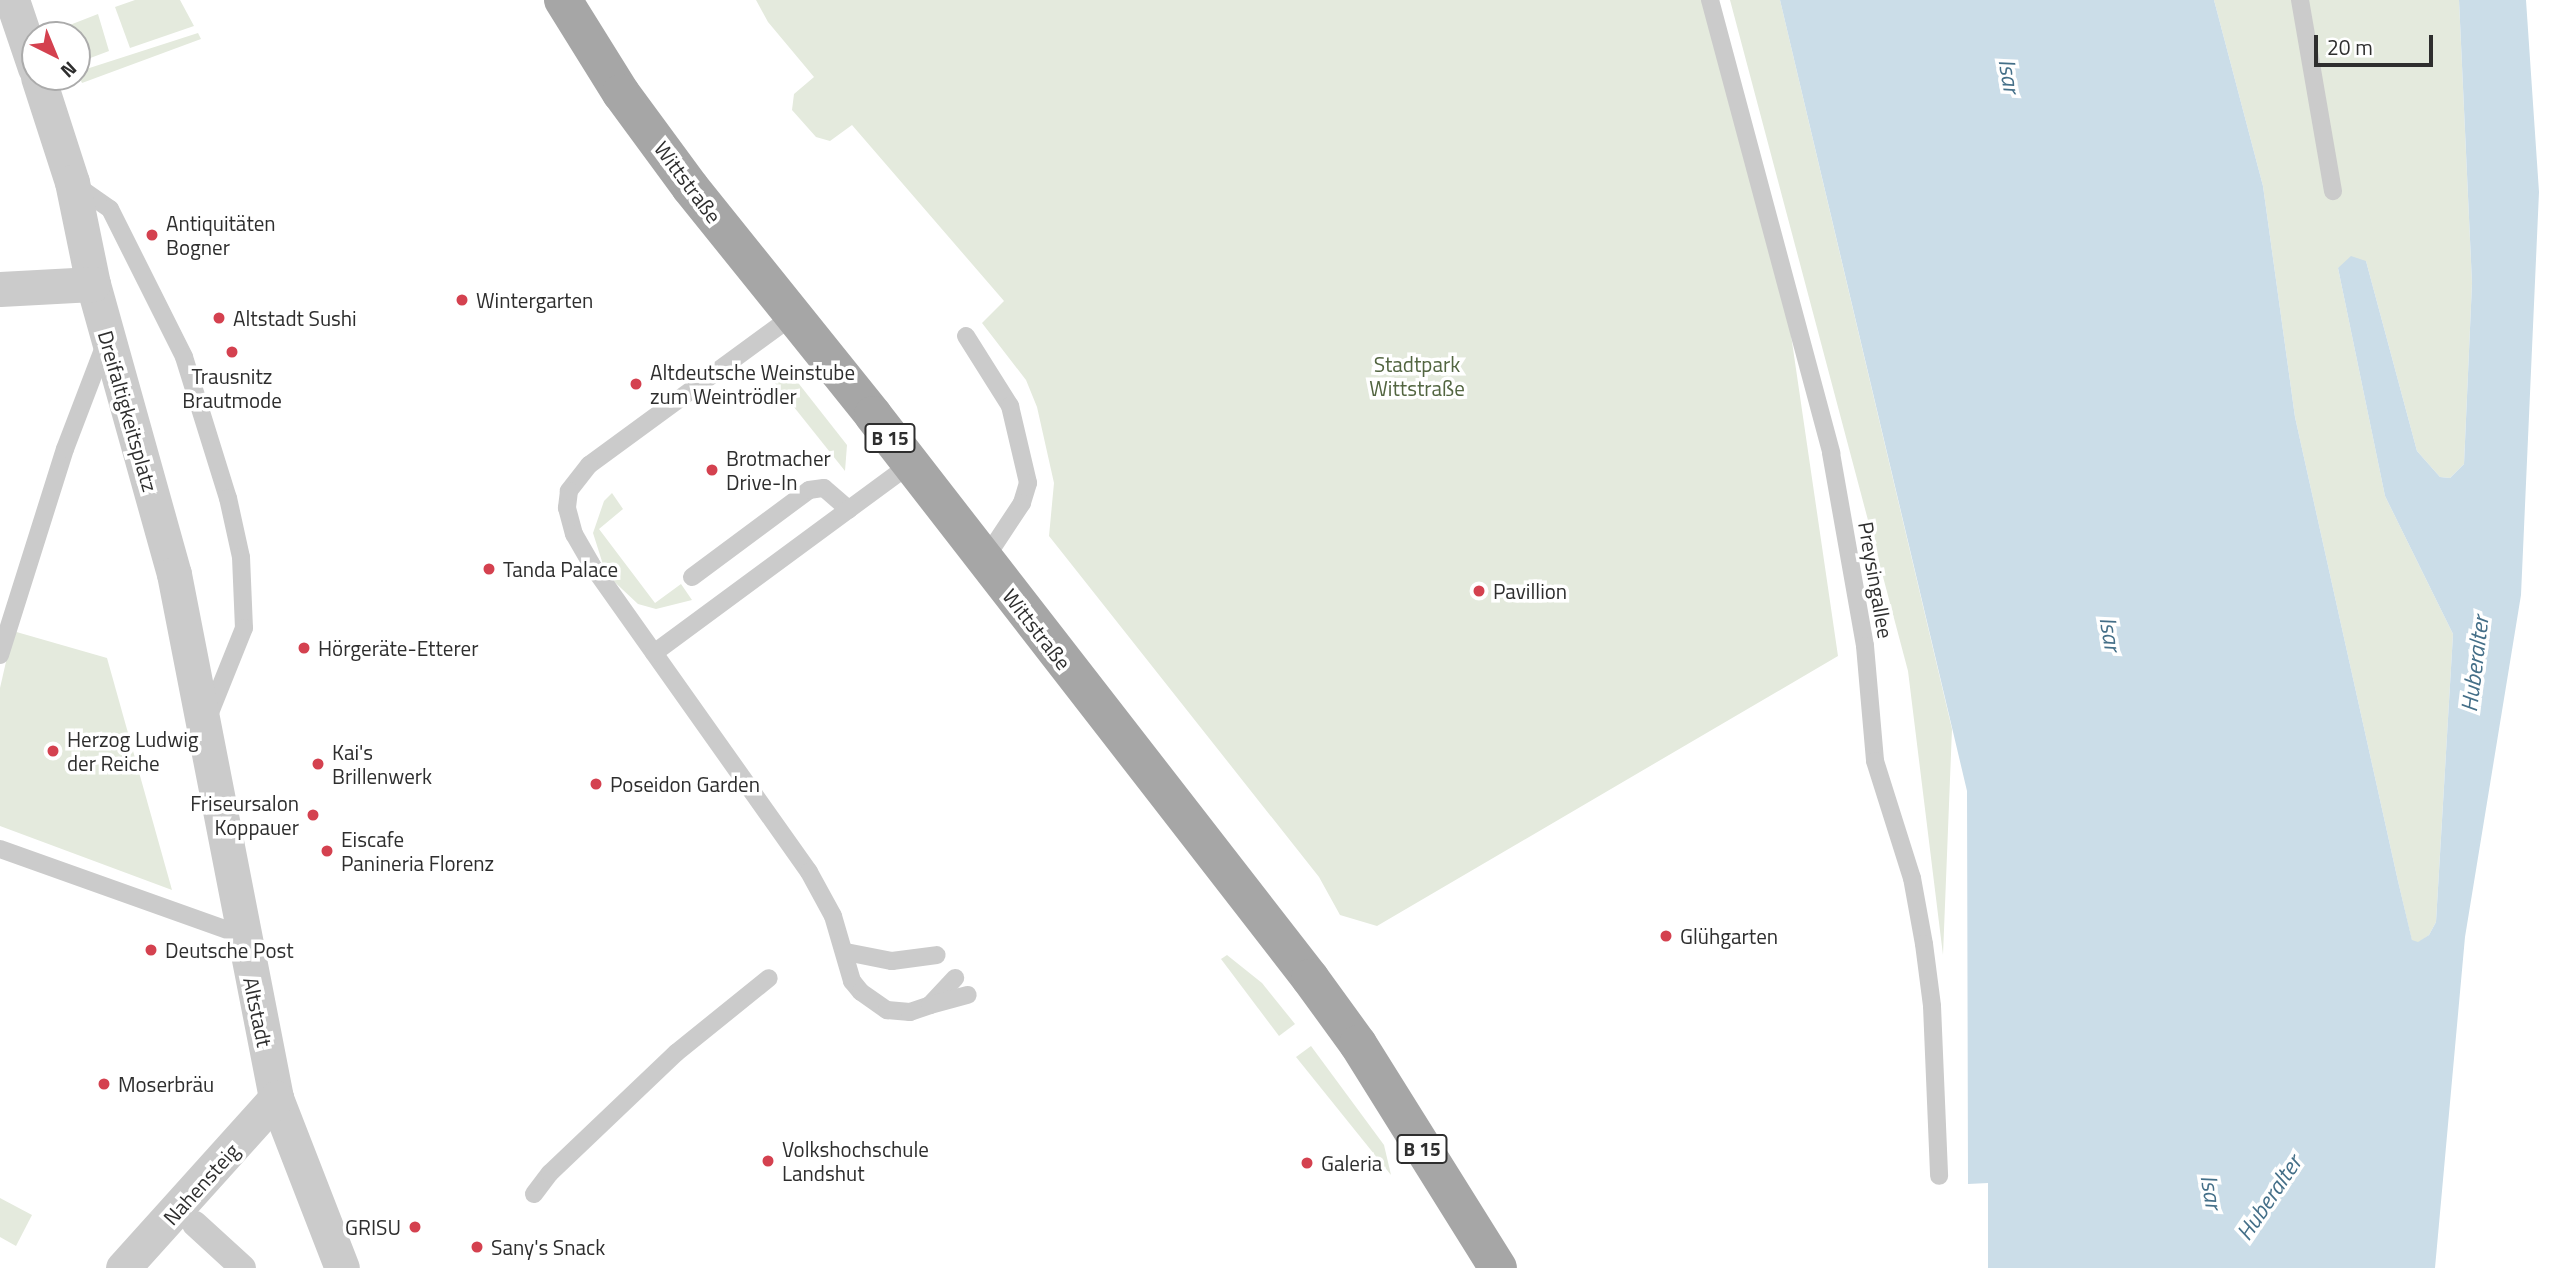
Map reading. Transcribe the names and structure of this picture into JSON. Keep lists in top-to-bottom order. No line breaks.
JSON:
{"streets":{"main road":["Wittstraße","B 15"],"street":["Dreifaltigkeitsplatz","Altstadt","Nahensteig"],"lane":["Preysingallee"]},"crossings":[["Dreifaltigkeitsplatz","Altstadt"],["Altstadt","Nahensteig"]],"water":["Isar","Huberalter"],"parks":["Stadtpark Wittstraße"],"places":["Antiquitäten Bogner","Wintergarten","Altstadt Sushi","Trausnitz Brautmode","Altdeutsche Weinstube zum Weintrödler","Brotmacher Drive-In","Tanda Palace","Pavillion","Hörgeräte-Etterer","Herzog Ludwig der Reiche","Kai's Brillenwerk","Poseidon Garden","Friseursalon Koppauer","Eiscafe Panineria Florenz","Glühgarten","Deutsche Post","Moserbräu","Volkshochschule Landshut","Galeria","GRISU","Sany's Snack"],"scale_bar":"20 m","north":"bottom right"}
